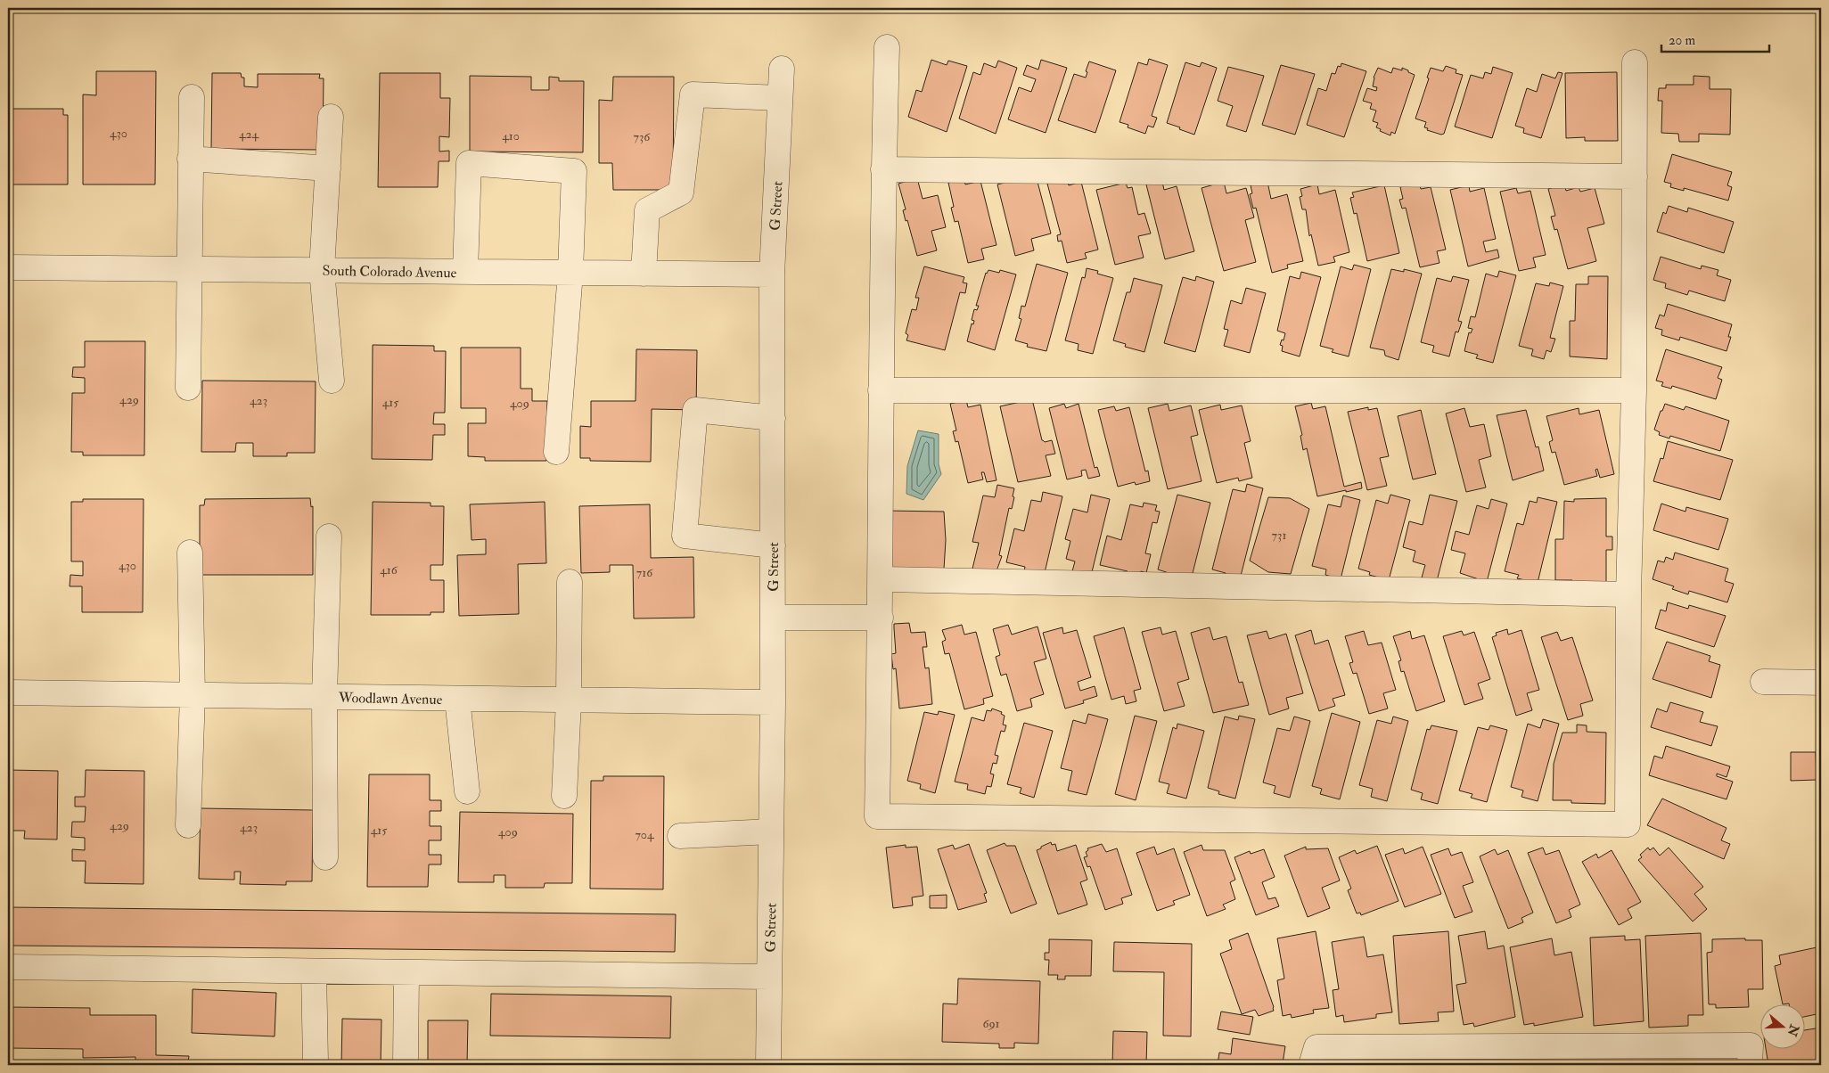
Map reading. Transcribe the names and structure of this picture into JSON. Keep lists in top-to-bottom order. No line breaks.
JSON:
{"streets":{"street":["G Street","South Colorado Avenue","Woodlawn Avenue"]},"crossings":[["G Street","South Colorado Avenue"],["G Street","Woodlawn Avenue"]],"house_numbers":["430","424","410","736","429","423","415","409","731","430","416","716","429","423","415","409","704","691"],"scale_bar":"20 m","north":"right"}
